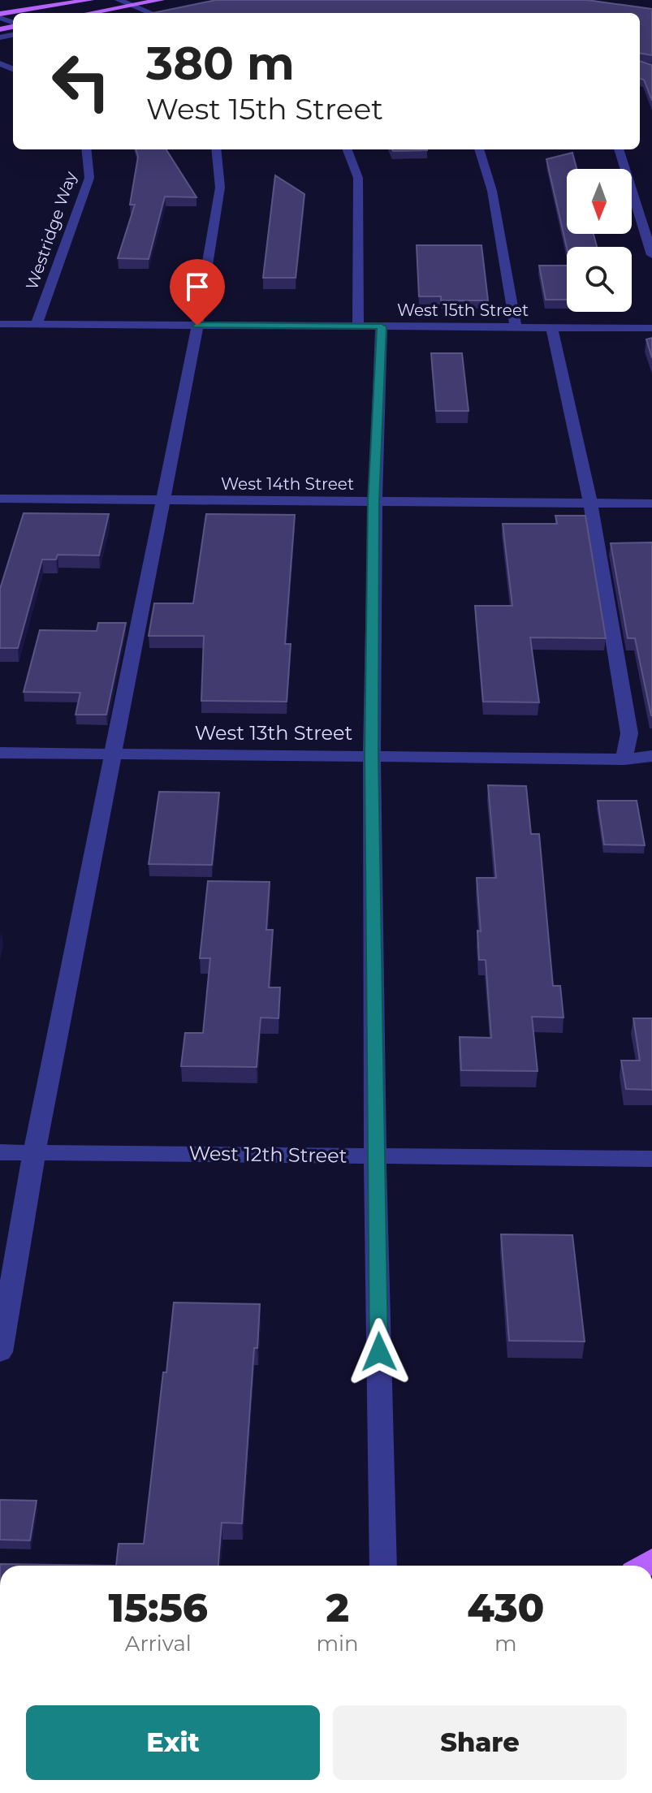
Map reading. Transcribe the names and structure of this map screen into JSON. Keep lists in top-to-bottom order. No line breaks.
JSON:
{"streets":{"street":["Westridge Way","West 15th Street","West 14th Street","West 13th Street","West 12th Street"]},"crossings":[["Westridge Way","West 15th Street"]],"north":"bottom","page":{"turn":["380 m","West 15th Street"],"eta":["15:56","Arrival","2","min","430","m"],"buttons":["Exit","Share"]}}
